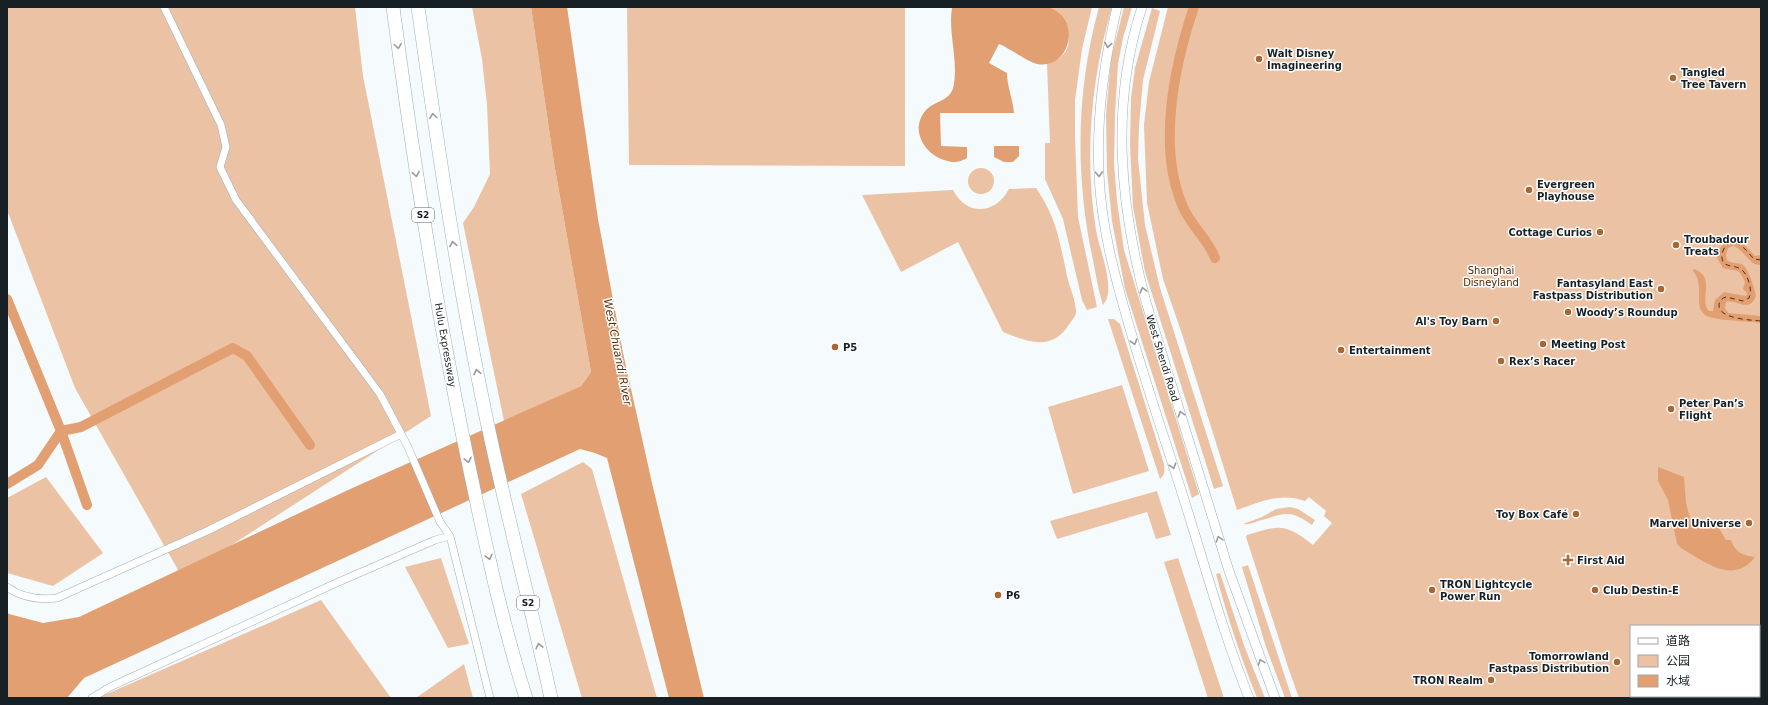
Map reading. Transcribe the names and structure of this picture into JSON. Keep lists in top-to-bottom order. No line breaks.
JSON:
{"streets":{"highway":["S2","Hulu Expressway"],"street":["West Shendi Road"]},"water":["West Chuandi River"],"parks":["Shanghai Disneyland"],"places":{"other":["Walt Disney Imagineering","Tangled Tree Tavern","Evergreen Playhouse","Cottage Curios","Troubadour Treats","Fantasyland East Fastpass Distribution","Woody’s Roundup","Al's Toy Barn","Meeting Post","P5","Entertainment","Rex’s Racer","Peter Pan’s Flight","Toy Box Café","Marvel Universe","TRON Lightcycle Power Run","Club Destin-E","P6","Tomorrowland Fastpass Distribution","TRON Realm"],"health":["First Aid"]},"legend":["道路","公园","水域"]}
